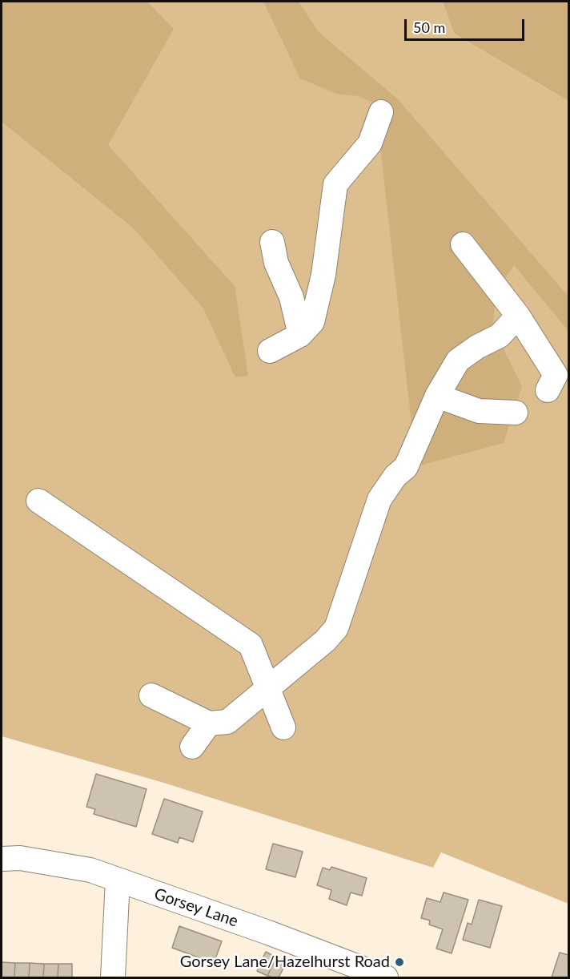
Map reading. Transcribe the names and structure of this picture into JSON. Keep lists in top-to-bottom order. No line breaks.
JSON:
{"streets":{"street":["Gorsey Lane"]},"places":["Gorsey Lane/Hazelhurst Road"],"scale_bar":"50 m"}
